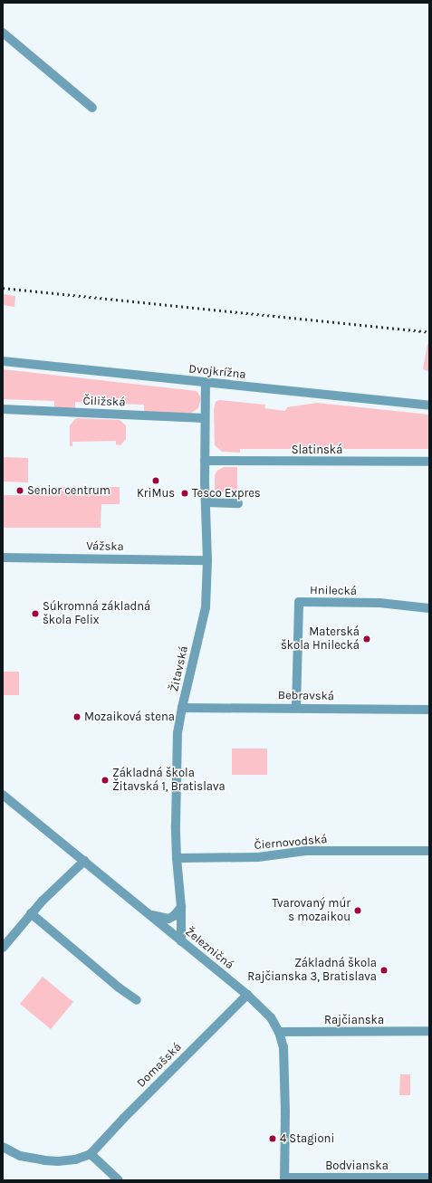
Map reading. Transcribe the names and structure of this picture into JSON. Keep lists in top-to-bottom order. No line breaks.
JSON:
{"streets":{"street":["Dvojkrížna","Čiližská","Slatinská","Vážska","Hnilecká","Žitavská","Bebravská","Čiernovodská","Železničná","Rajčianska","Domašská","Bodvianska"]},"crossings":[["Dvojkrížna","Žitavská"],["Čiližská","Žitavská"],["Slatinská","Žitavská"],["Vážska","Žitavská"],["Hnilecká","Bebravská"],["Žitavská","Bebravská"],["Žitavská","Čiernovodská"],["Žitavská","Železničná"],["Železničná","Rajčianska"],["Železničná","Domašská"],["Železničná","Bodvianska"]],"places":["KriMus","Senior centrum","Tesco Expres","Súkromná základná škola Felix","Materská škola Hnilecká","Mozaiková stena","Základná škola Žitavská 1, Bratislava","Tvarovaný múr s mozaikou","Základná škola Rajčianska 3, Bratislava","4 Stagioni"]}
